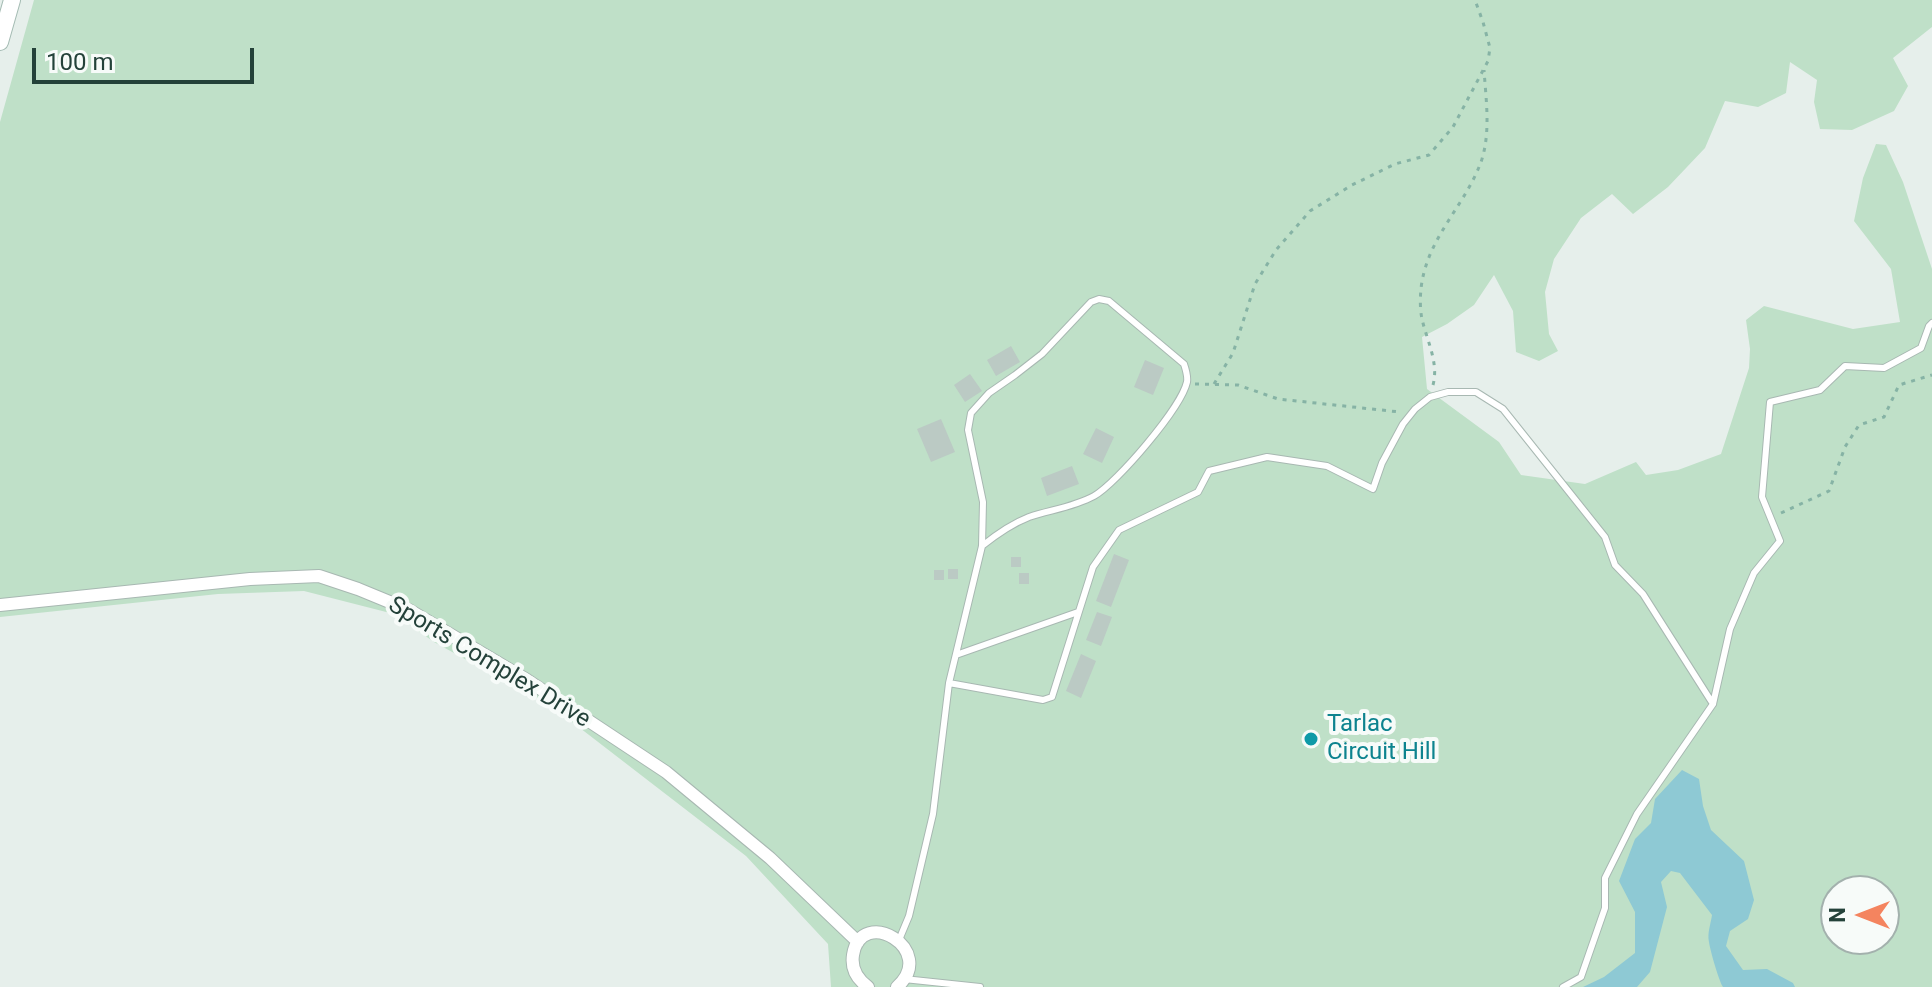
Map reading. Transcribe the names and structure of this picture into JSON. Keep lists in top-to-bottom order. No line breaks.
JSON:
{"streets":{"street":["Sports Complex Drive"]},"places":["Tarlac Circuit Hill"],"scale_bar":"100 m","north":"left"}
